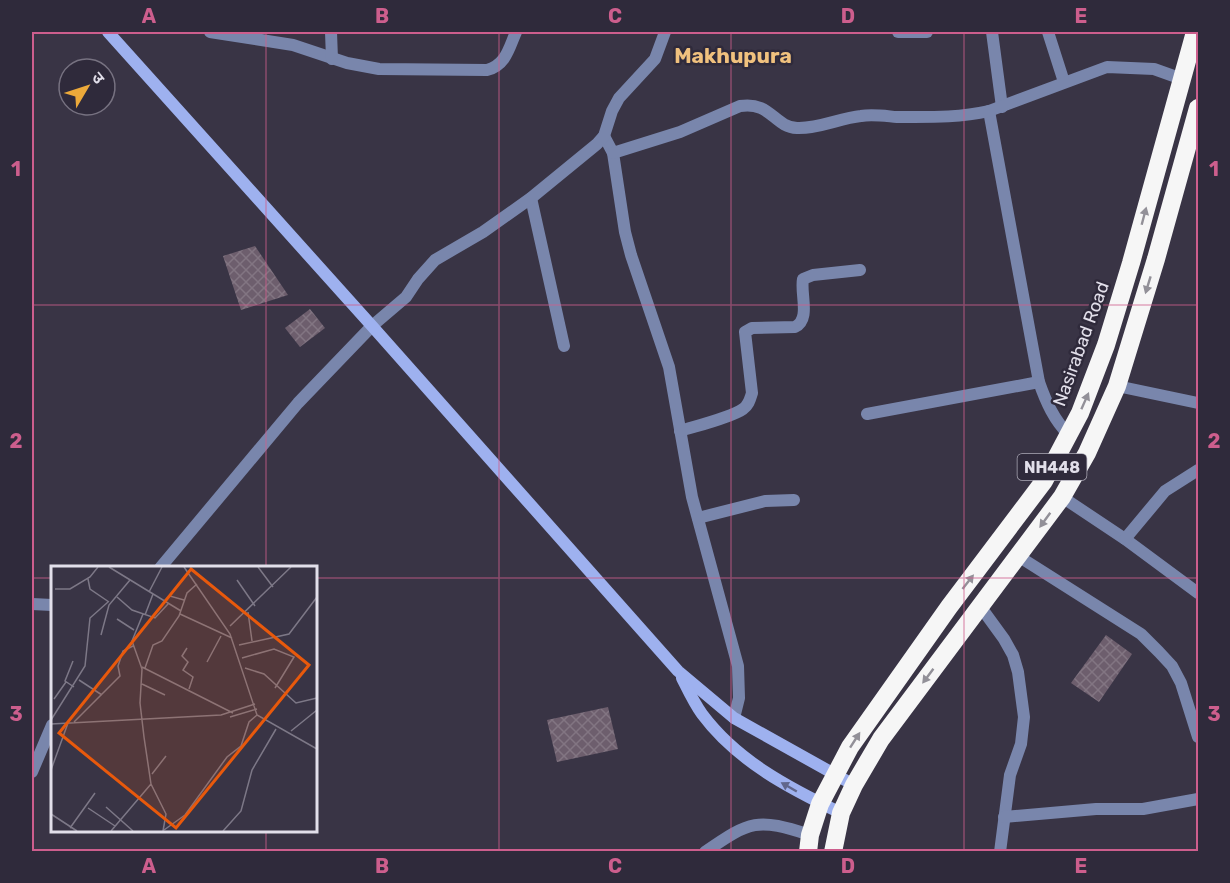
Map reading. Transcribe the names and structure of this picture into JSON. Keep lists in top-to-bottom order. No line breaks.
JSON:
{"streets":{"highway":["Nasirabad Road","NH448"]},"districts":["Makhupura"],"north":"top right","grid":{"columns":["A","B","C","D","E"],"rows":["1","2","3"]}}
